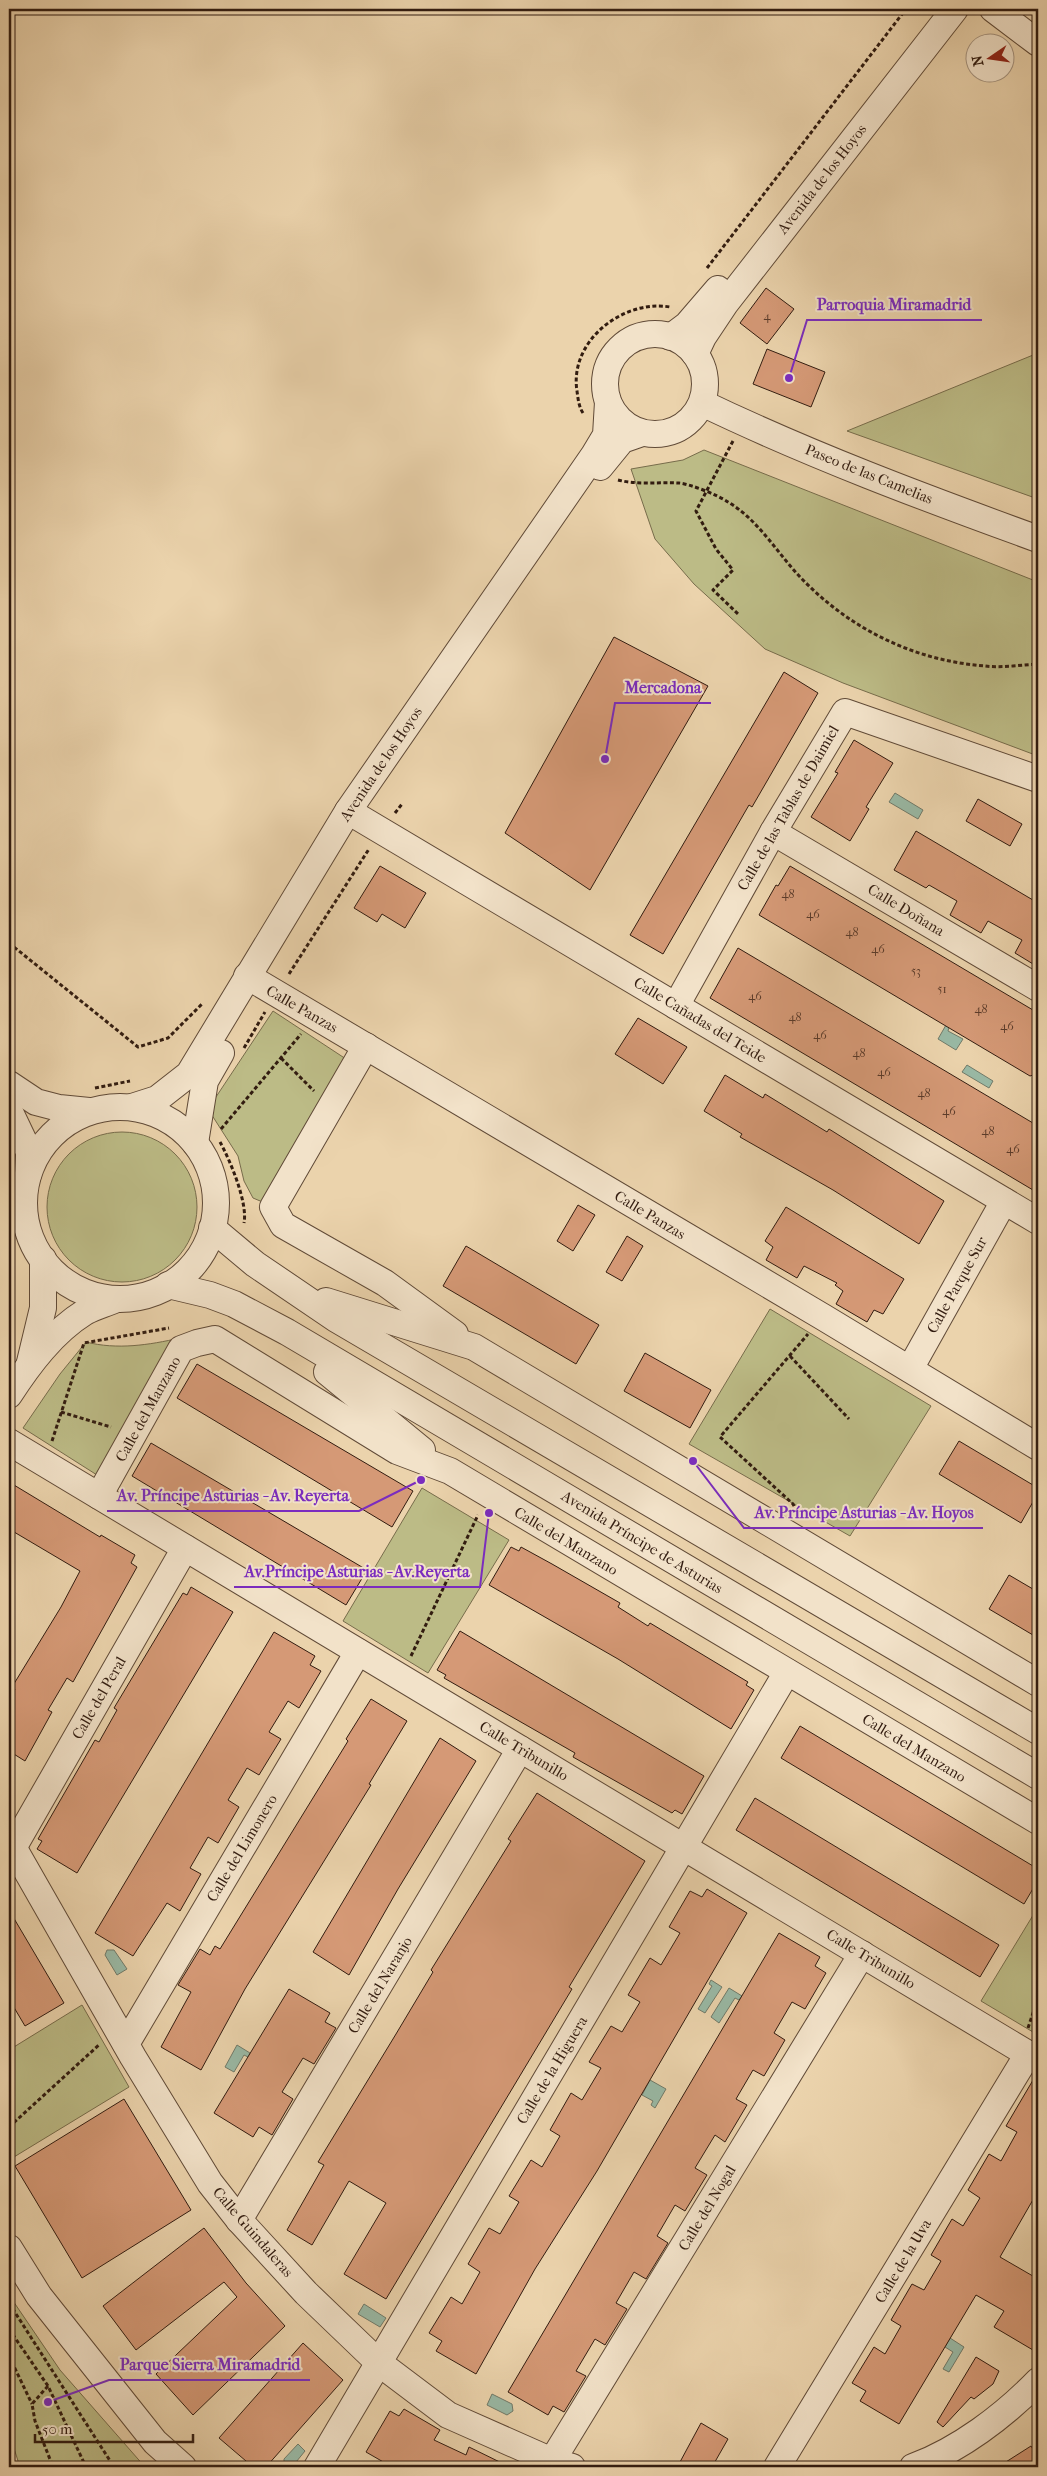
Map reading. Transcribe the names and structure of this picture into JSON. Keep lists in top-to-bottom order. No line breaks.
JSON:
{"streets":{"street":["Avenida de los Hoyos","Paseo de las Camelias","Calle de las Tablas de Daimiel","Calle Doñana","Calle Panzas","Calle Cañadas del Teide","Calle Parque Sur","Calle del Manzano","Avenida Príncipe de Asturias","Calle del Peral","Calle Tribunillo","Calle del Limonero","Calle del Naranjo","Calle de la Higuera","Calle del Nogal","Calle Guindaleras","Calle de la Uva"]},"crossings":[["Avenida de los Hoyos","Paseo de las Camelias"],["Avenida de los Hoyos","Calle Panzas"],["Avenida de los Hoyos","Calle Cañadas del Teide"],["Calle de las Tablas de Daimiel","Calle Doñana"],["Calle de las Tablas de Daimiel","Calle Cañadas del Teide"],["Calle Panzas","Calle Parque Sur"],["Calle Cañadas del Teide","Calle Parque Sur"],["Calle del Manzano","Avenida Príncipe de Asturias"],["Calle del Manzano","Calle Tribunillo"],["Calle del Manzano","Calle de la Higuera"],["Calle del Peral","Calle Tribunillo"],["Calle del Peral","Calle Guindaleras"],["Calle Tribunillo","Calle del Limonero"],["Calle Tribunillo","Calle del Naranjo"],["Calle Tribunillo","Calle de la Higuera"],["Calle Tribunillo","Calle del Nogal"],["Calle Tribunillo","Calle de la Uva"],["Calle del Limonero","Calle Guindaleras"],["Calle del Naranjo","Calle Guindaleras"],["Calle de la Higuera","Calle Guindaleras"],["Calle del Nogal","Calle Guindaleras"]],"places":["Parroquia Miramadrid","Mercadona","Av. Príncipe Asturias - Av. Hoyos","Av. Príncipe Asturias - Av. Reyerta","Av.Príncipe Asturias - Av.Reyerta","Parque Sierra Miramadrid"],"house_numbers":["4","48","46","48","46","53","51","46","48","48","46","46","48","46","48","46","48","46"],"scale_bar":"50 m","north":"left"}
